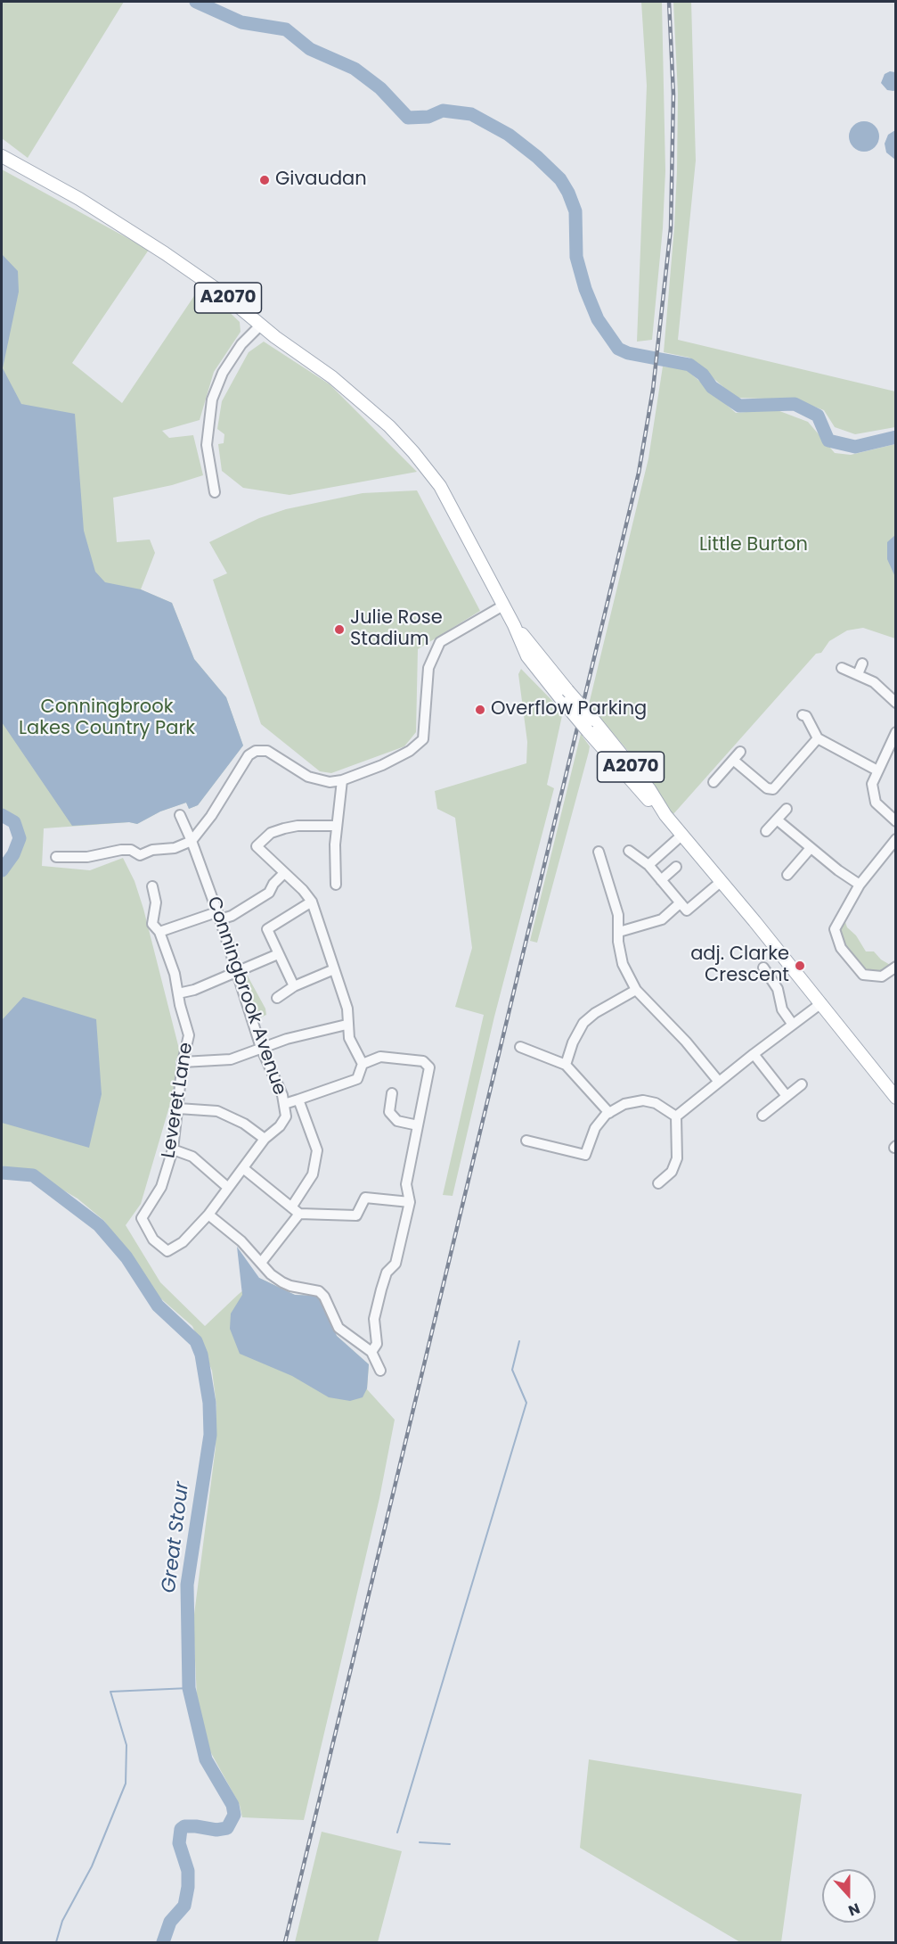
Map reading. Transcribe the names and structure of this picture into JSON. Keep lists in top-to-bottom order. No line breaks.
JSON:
{"streets":{"main road":["A2070"],"street":["Conningbrook Avenue","Leveret Lane"]},"crossings":[["Conningbrook Avenue","Leveret Lane"]],"water":["Great Stour"],"parks":["Little Burton","Conningbrook Lakes Country Park"],"places":["Givaudan","Julie Rose Stadium","Overflow Parking","adj. Clarke Crescent"],"north":"bottom"}
